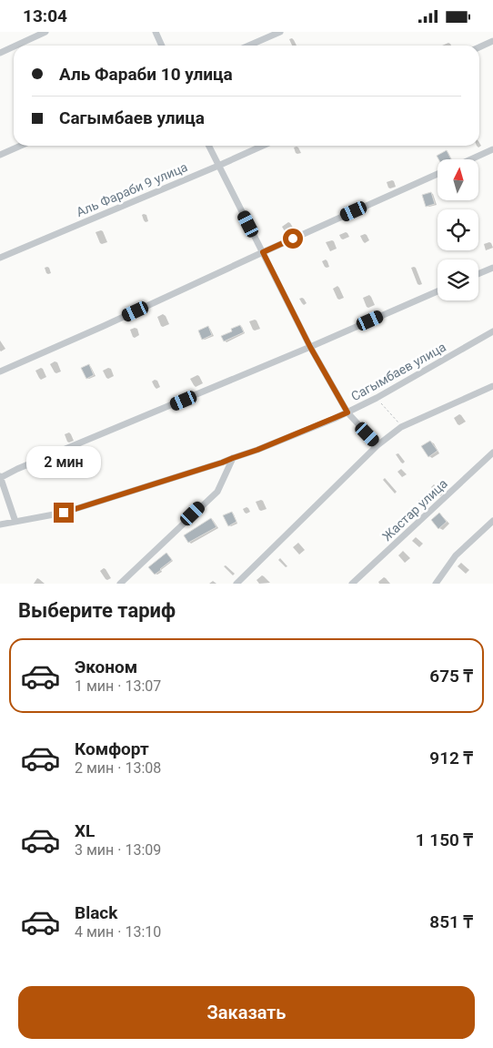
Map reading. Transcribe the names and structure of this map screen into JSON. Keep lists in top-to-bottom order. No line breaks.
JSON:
{"streets":{"street":["Аль Фараби 9 улица","Сагымбаев улица","Жастар улица"]},"north":"top","page":{"status":"13:04","banner":["Аль Фараби 10 улица","Сагымбаев улица"],"bubble":"2 мин","heading":"Выберите тариф","list":[{"name":"Эконом","note":"1 мин · 13:07","value":"675 ₸"},{"name":"Комфорт","note":"2 мин · 13:08","value":"912 ₸"},{"name":"XL","note":"3 мин · 13:09","value":"1 150 ₸"},{"name":"Black","note":"4 мин · 13:10","value":"851 ₸"}],"buttons":"Заказать"}}
